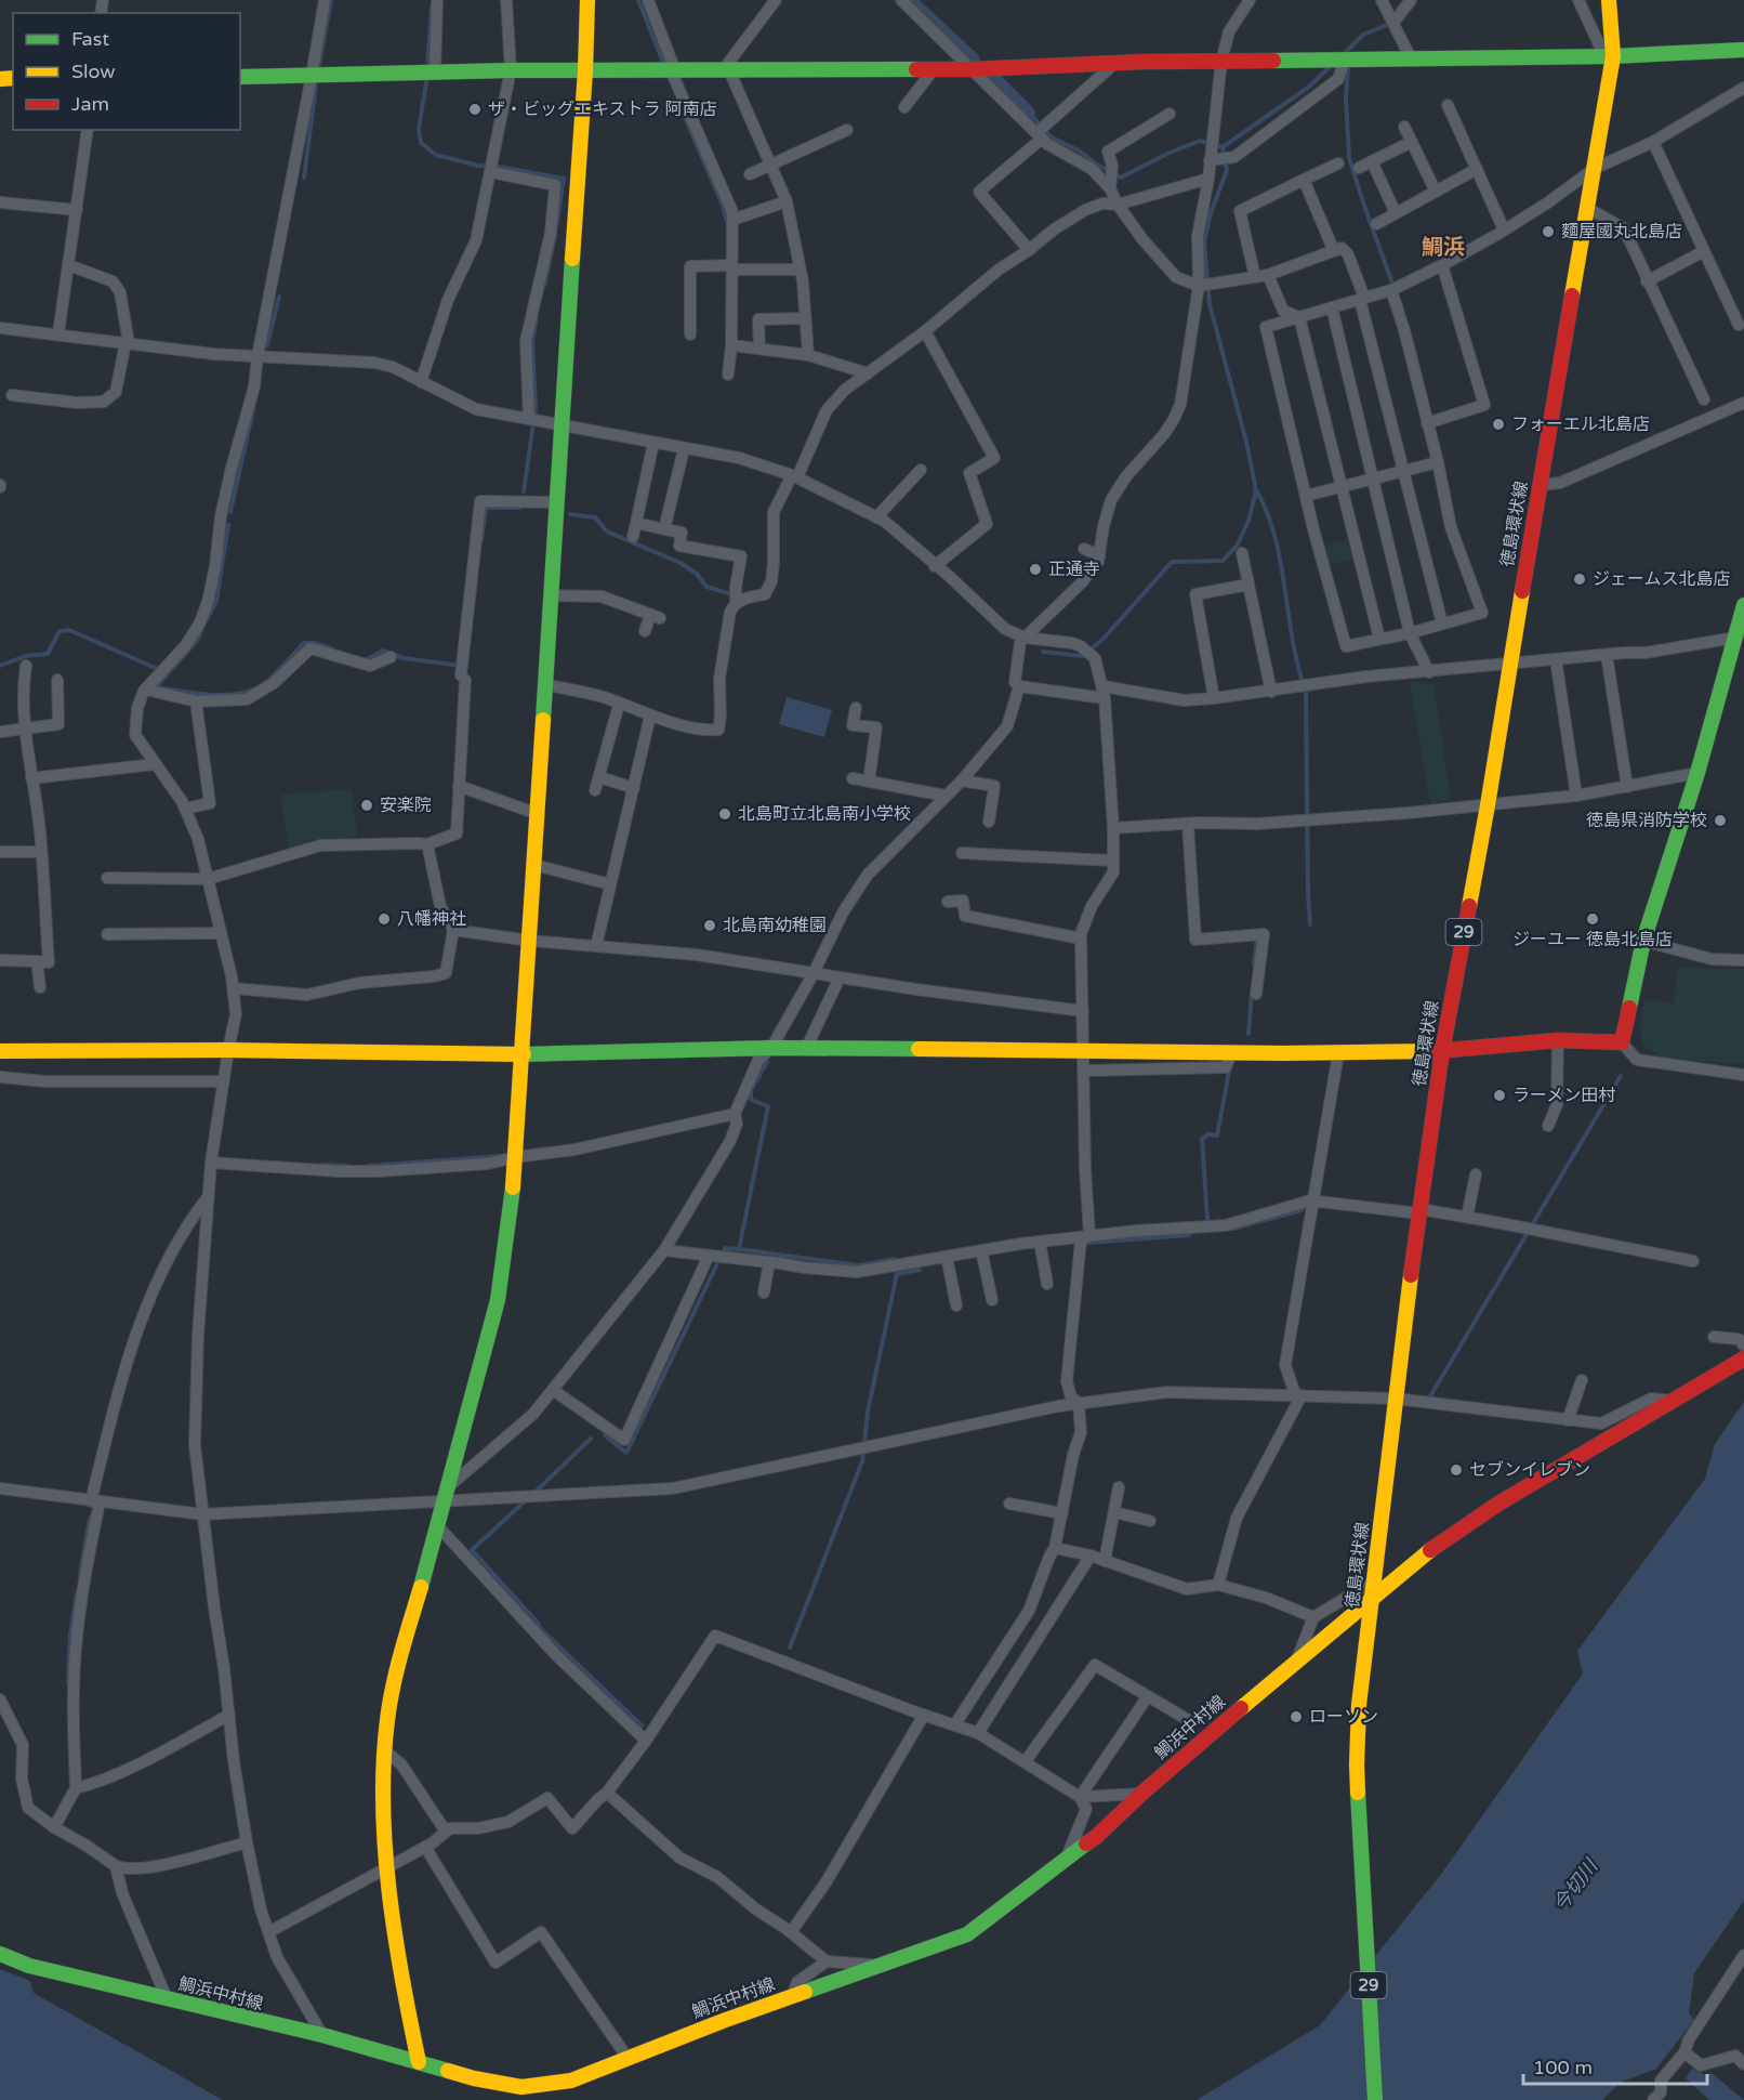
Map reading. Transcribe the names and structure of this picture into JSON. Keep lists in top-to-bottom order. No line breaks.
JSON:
{"streets":{"street":["徳島環状線","29","鯛浜中村線"]},"crossings":[["徳島環状線","鯛浜中村線"]],"districts":["鯛浜"],"water":["今切川"],"places":["ザ・ビッグエキストラ 阿南店","麵屋國丸北島店","フォーエル北島店","正通寺","ジェームス北島店","安楽院","北島町立北島南小学校","徳島県消防学校","八幡神社","ジーユー 徳島北島店","北島南幼稚園","ラーメン田村","セブンイレブン","ローソン"],"legend":["Fast","Slow","Jam"],"scale_bar":"100 m"}
